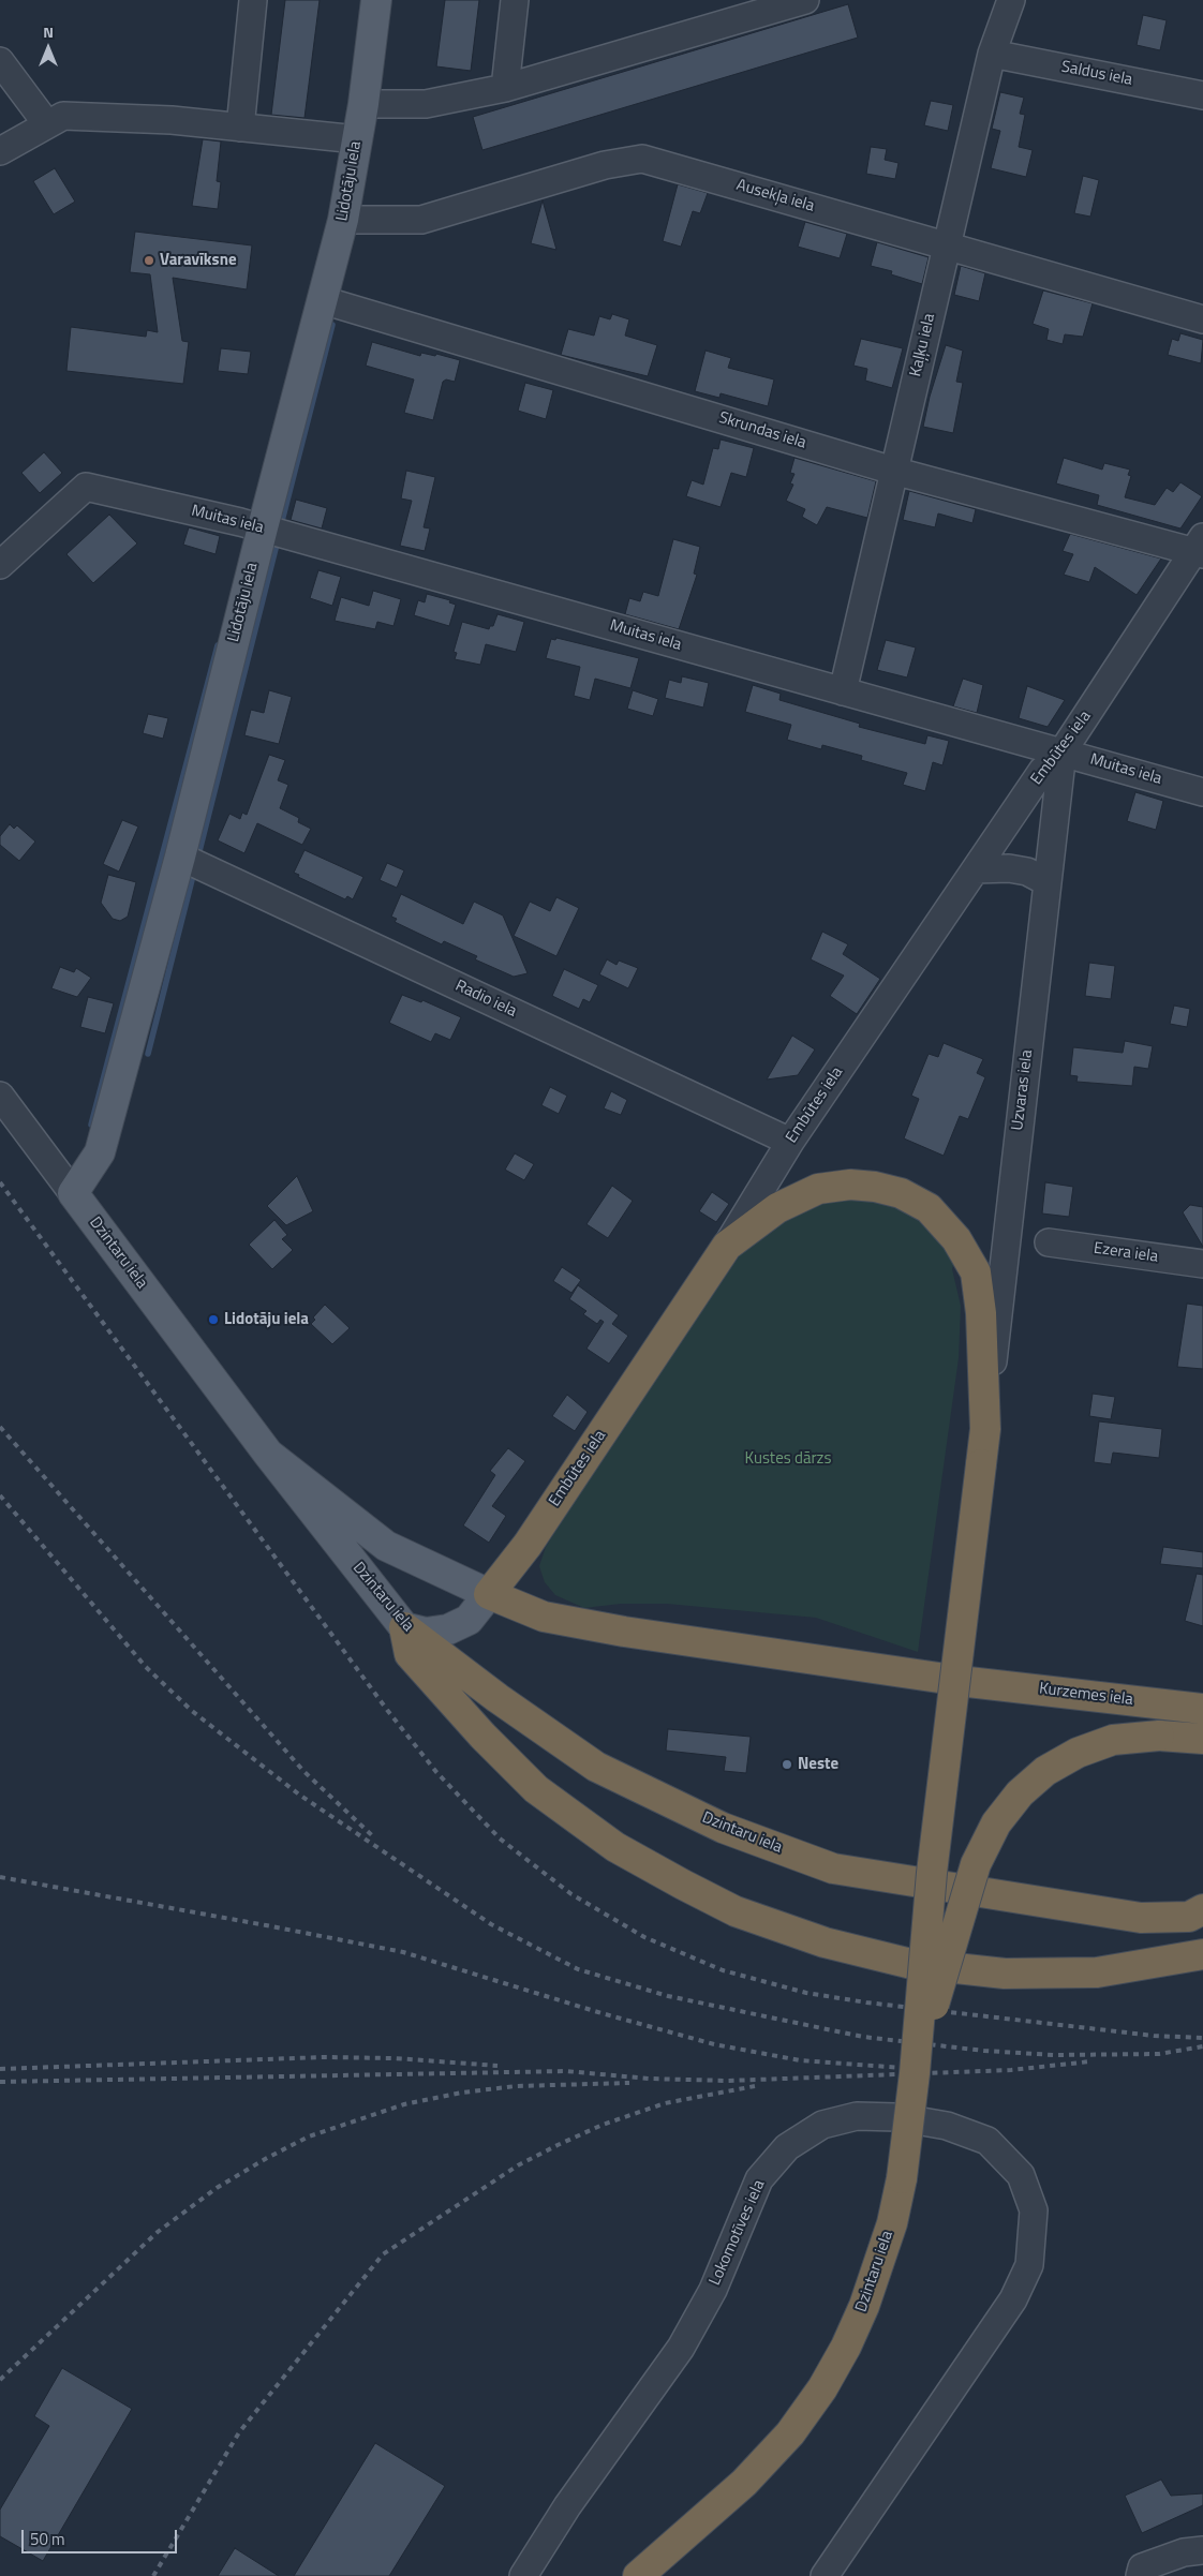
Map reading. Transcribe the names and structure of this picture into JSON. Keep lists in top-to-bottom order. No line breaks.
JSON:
{"streets":{"highway":["Embūtes iela","Dzintaru iela","Kurzemes iela"],"main road":["Lidotāju iela"],"street":["Saldus iela","Ausekļa iela","Kaļķu iela","Skrundas iela","Muitas iela","Radio iela","Uzvaras iela","Ezera iela","Lokomotīves iela"]},"crossings":[["Saldus iela","Kaļķu iela"],["Lidotāju iela","Ausekļa iela"],["Lidotāju iela","Skrundas iela"],["Lidotāju iela","Muitas iela"],["Lidotāju iela","Radio iela"],["Lidotāju iela","Dzintaru iela"],["Ausekļa iela","Kaļķu iela"],["Kaļķu iela","Skrundas iela"],["Kaļķu iela","Muitas iela"],["Skrundas iela","Embūtes iela"],["Muitas iela","Embūtes iela"],["Muitas iela","Uzvaras iela"],["Embūtes iela","Radio iela"],["Embūtes iela","Uzvaras iela"],["Embūtes iela","Dzintaru iela"],["Embūtes iela","Kurzemes iela"],["Uzvaras iela","Dzintaru iela"]],"parks":["Kustes dārzs"],"places":["Varavīksne","Lidotāju iela","Neste"],"scale_bar":"50 m","north":"top"}
